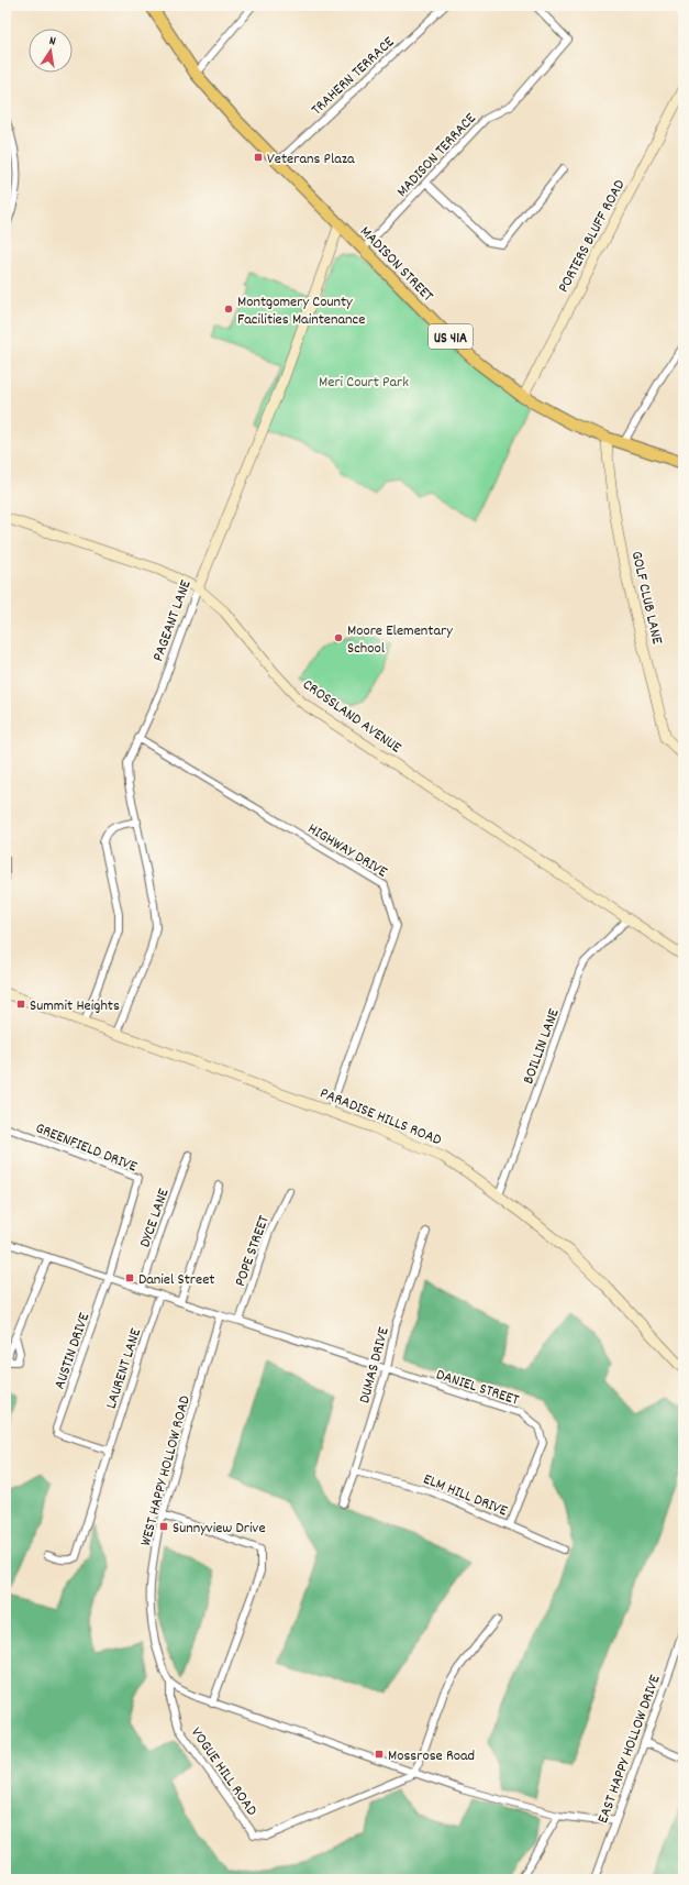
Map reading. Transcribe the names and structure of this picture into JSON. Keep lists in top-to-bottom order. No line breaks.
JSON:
{"streets":{"main road":["MADISON STREET","US 41A"],"street":["TRAHERN TERRACE","MADISON TERRACE","PORTERS BLUFF ROAD","GOLF CLUB LANE","PAGEANT LANE","CROSSLAND AVENUE","HIGHWAY DRIVE","BOILLIN LANE","PARADISE HILLS ROAD","GREENFIELD DRIVE","DYCE LANE","POPE STREET","AUSTIN DRIVE","DUMAS DRIVE","LAURENT LANE","DANIEL STREET","WEST HAPPY HOLLOW ROAD","ELM HILL DRIVE","EAST HAPPY HOLLOW DRIVE","VOGUE HILL ROAD"]},"crossings":[["TRAHERN TERRACE","MADISON STREET"],["MADISON TERRACE","MADISON STREET"],["PORTERS BLUFF ROAD","MADISON STREET"],["MADISON STREET","GOLF CLUB LANE"],["MADISON STREET","PAGEANT LANE"],["PAGEANT LANE","CROSSLAND AVENUE"],["PAGEANT LANE","HIGHWAY DRIVE"],["PAGEANT LANE","PARADISE HILLS ROAD"],["CROSSLAND AVENUE","BOILLIN LANE"],["HIGHWAY DRIVE","PARADISE HILLS ROAD"],["BOILLIN LANE","PARADISE HILLS ROAD"],["GREENFIELD DRIVE","AUSTIN DRIVE"],["GREENFIELD DRIVE","DANIEL STREET"],["DYCE LANE","DANIEL STREET"],["POPE STREET","DANIEL STREET"],["AUSTIN DRIVE","LAURENT LANE"],["AUSTIN DRIVE","DANIEL STREET"],["DUMAS DRIVE","DANIEL STREET"],["DUMAS DRIVE","ELM HILL DRIVE"],["LAURENT LANE","DANIEL STREET"],["DANIEL STREET","WEST HAPPY HOLLOW ROAD"],["DANIEL STREET","ELM HILL DRIVE"],["WEST HAPPY HOLLOW ROAD","VOGUE HILL ROAD"]],"parks":["Meri Court Park"],"places":{"transit":["Veterans Plaza","Summit Heights","Daniel Street","Sunnyview Drive","Mossrose Road"],"other":["Montgomery County Facilities Maintenance","Moore Elementary School"]},"north":"top"}
